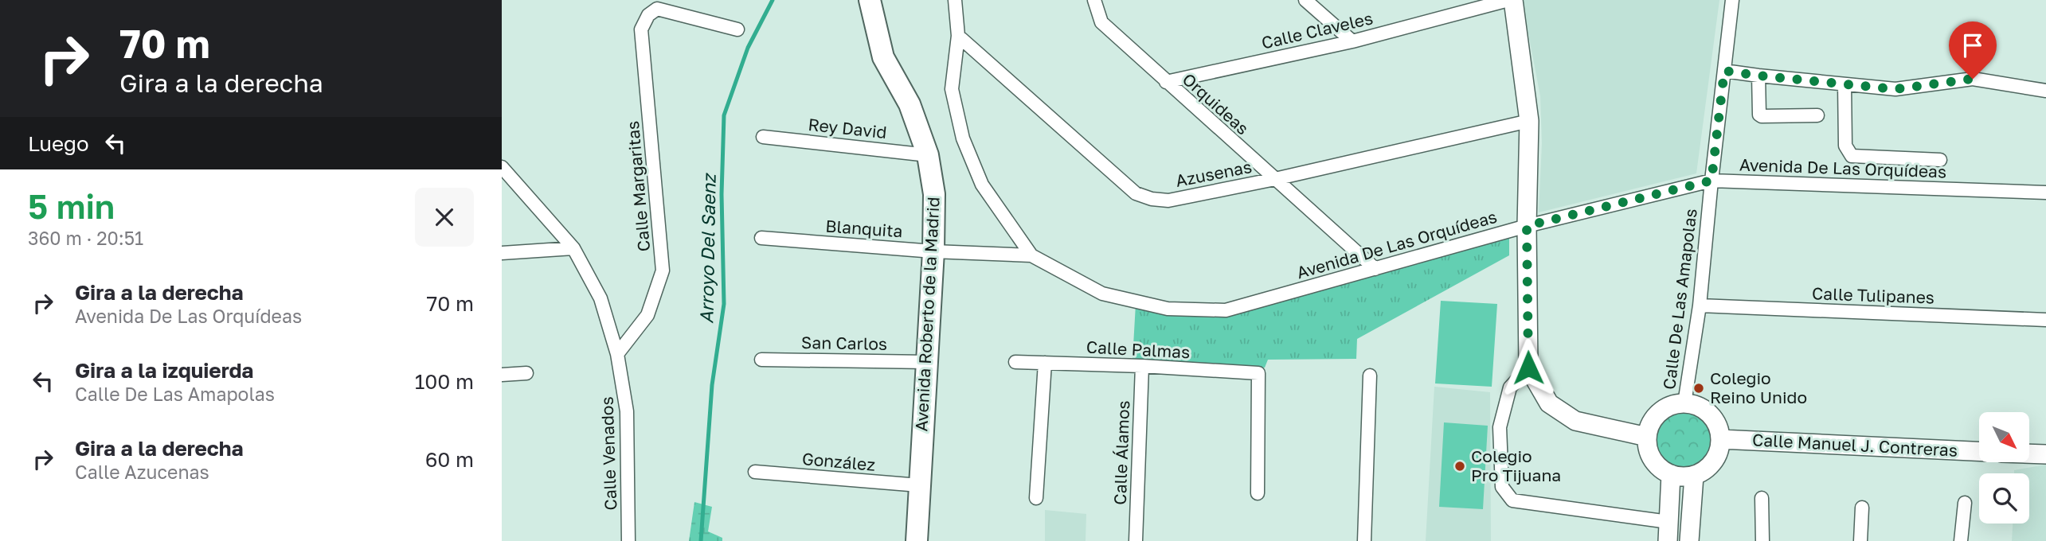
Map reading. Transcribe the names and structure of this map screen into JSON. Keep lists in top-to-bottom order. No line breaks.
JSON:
{"streets":{"main road":["Avenida Roberto de la Madrid"],"street":["Calle Claveles","Orquideas","Rey David","Avenida De Las Orquídeas","Azusenas","Calle Margaritas","Blanquita","Calle Tulipanes","Calle De Las Amapolas","San Carlos","Calle Palmas","Calle Manuel J. Contreras","Calle Álamos","Calle Venados","González"]},"crossings":[["Calle Claveles","Orquideas"],["Orquideas","Avenida De Las Orquídeas"],["Orquideas","Azusenas"],["Rey David","Avenida Roberto de la Madrid"],["Avenida De Las Orquídeas","Blanquita"],["Avenida De Las Orquídeas","Calle De Las Amapolas"],["Calle Margaritas","Calle Venados"],["Blanquita","Avenida Roberto de la Madrid"],["Calle Tulipanes","Calle De Las Amapolas"],["Calle De Las Amapolas","Calle Manuel J. Contreras"],["Avenida Roberto de la Madrid","San Carlos"],["Avenida Roberto de la Madrid","González"],["Calle Palmas","Calle Álamos"]],"water":["Arroyo Del Saenz"],"places":["Colegio Reino Unido","Colegio Pro Tijuana"],"north":"bottom right","page":{"turn":["70 m","Gira a la derecha"],"then":"Luego","heading":["5 min","360 m · 20:51"],"list":[{"name":"Gira a la derecha","note":"Avenida De Las Orquídeas","value":"70 m"},{"name":"Gira a la izquierda","note":"Calle De Las Amapolas","value":"100 m"},{"name":"Gira a la derecha","note":"Calle Azucenas","value":"60 m"}]}}
